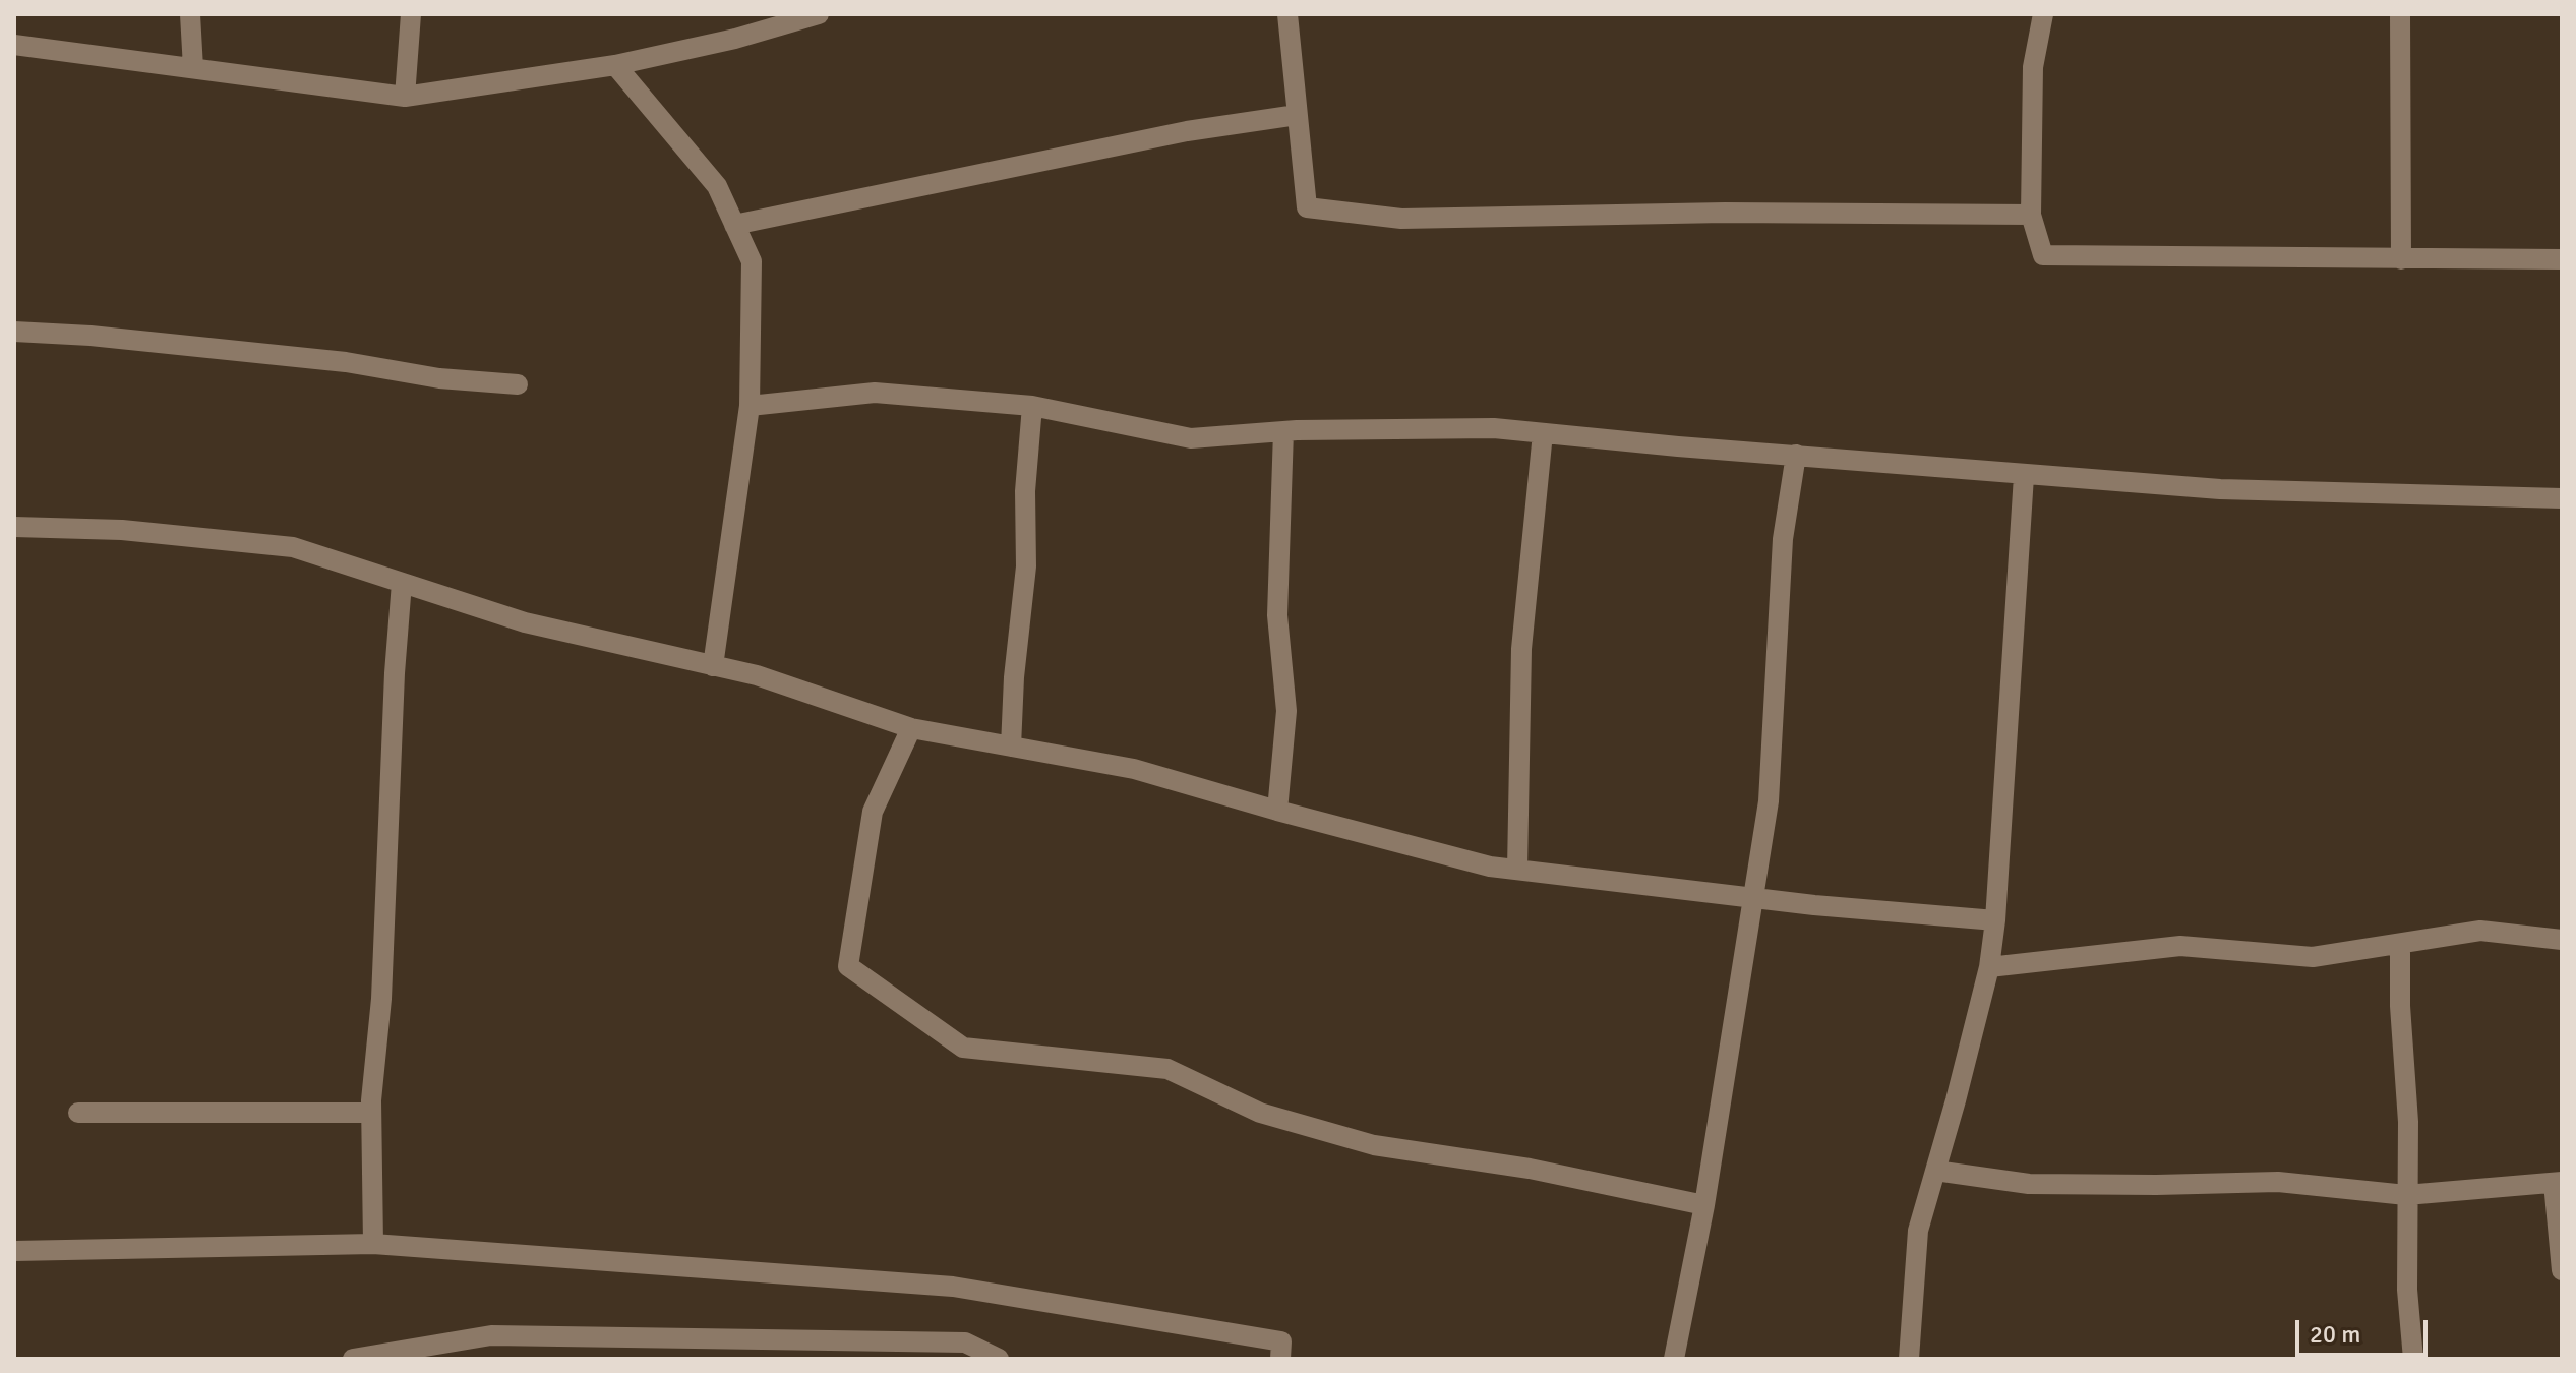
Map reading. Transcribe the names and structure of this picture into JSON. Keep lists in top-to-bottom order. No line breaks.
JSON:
{"scale_bar":"20 m"}
